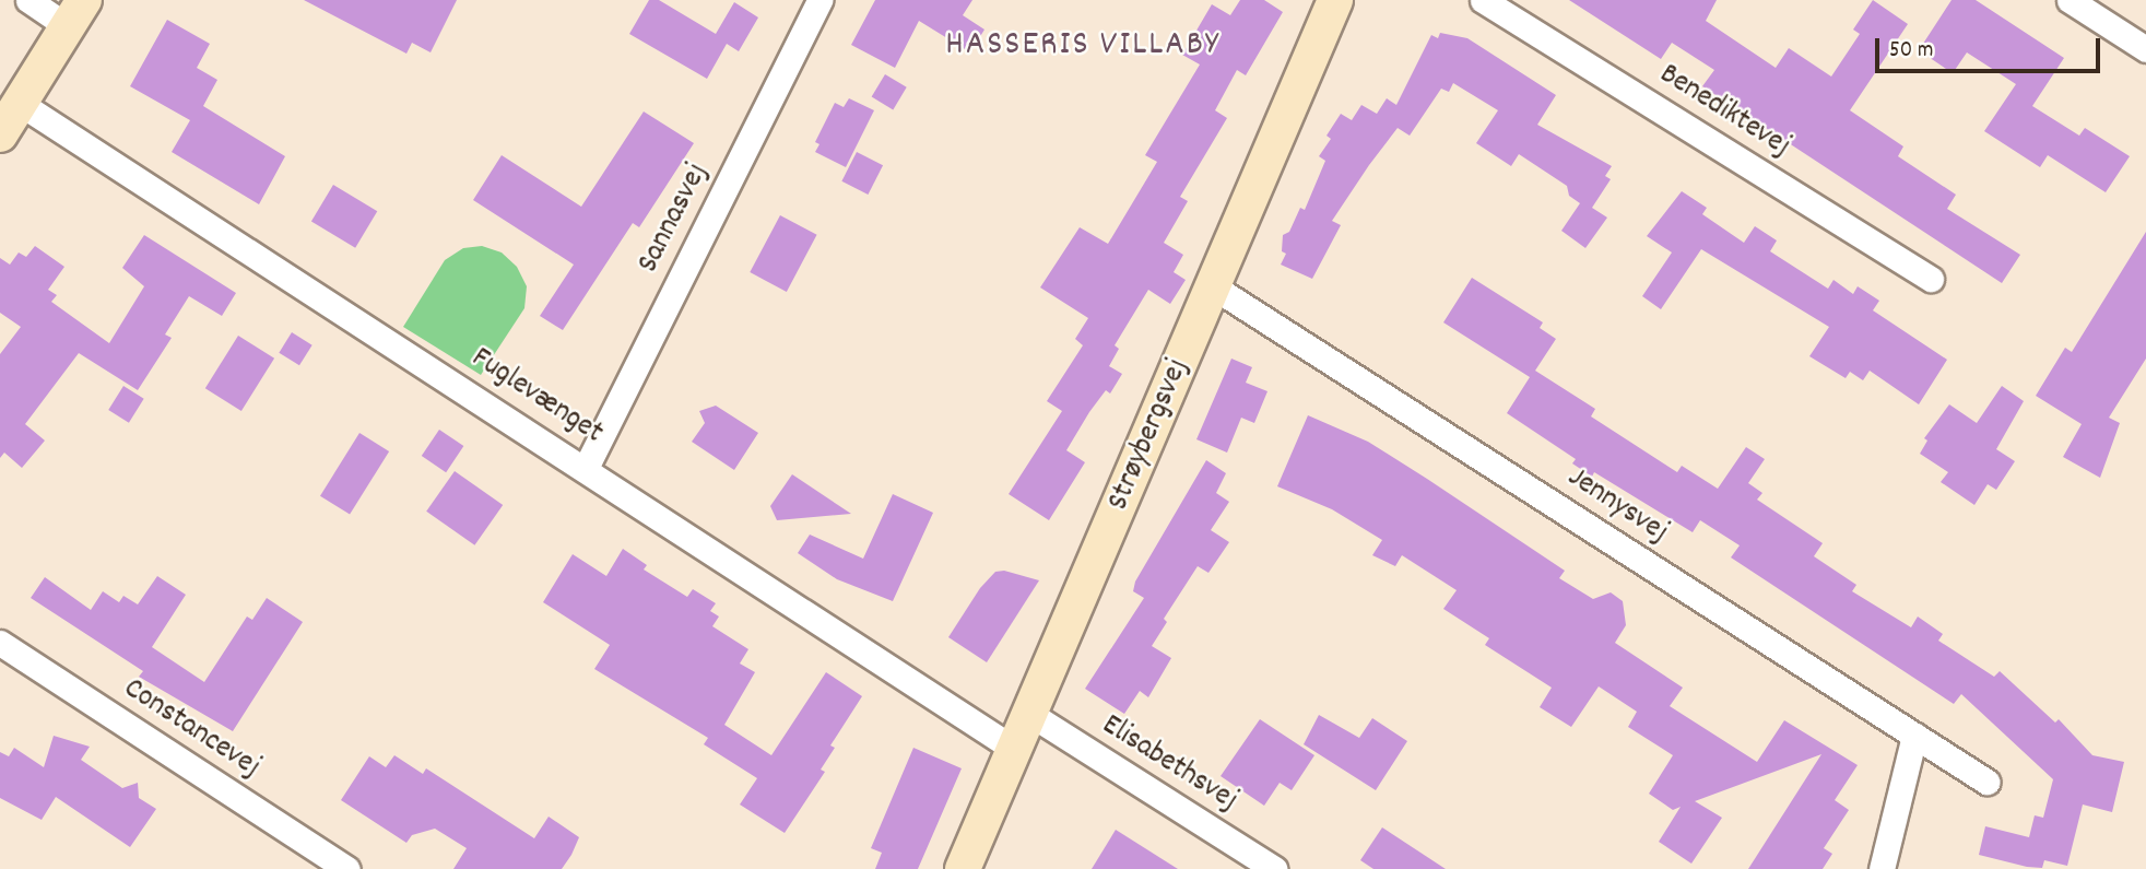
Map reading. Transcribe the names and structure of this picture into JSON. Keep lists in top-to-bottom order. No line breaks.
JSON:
{"streets":{"street":["Benediktevej","Sannasvej","Fuglevænget","Strøybergsvej","Jennysvej","Constancevej","Elisabethsvej"]},"crossings":[["Sannasvej","Fuglevænget"],["Fuglevænget","Strøybergsvej"],["Strøybergsvej","Jennysvej"],["Strøybergsvej","Elisabethsvej"]],"districts":["HASSERIS VILLABY"],"scale_bar":"50 m"}
